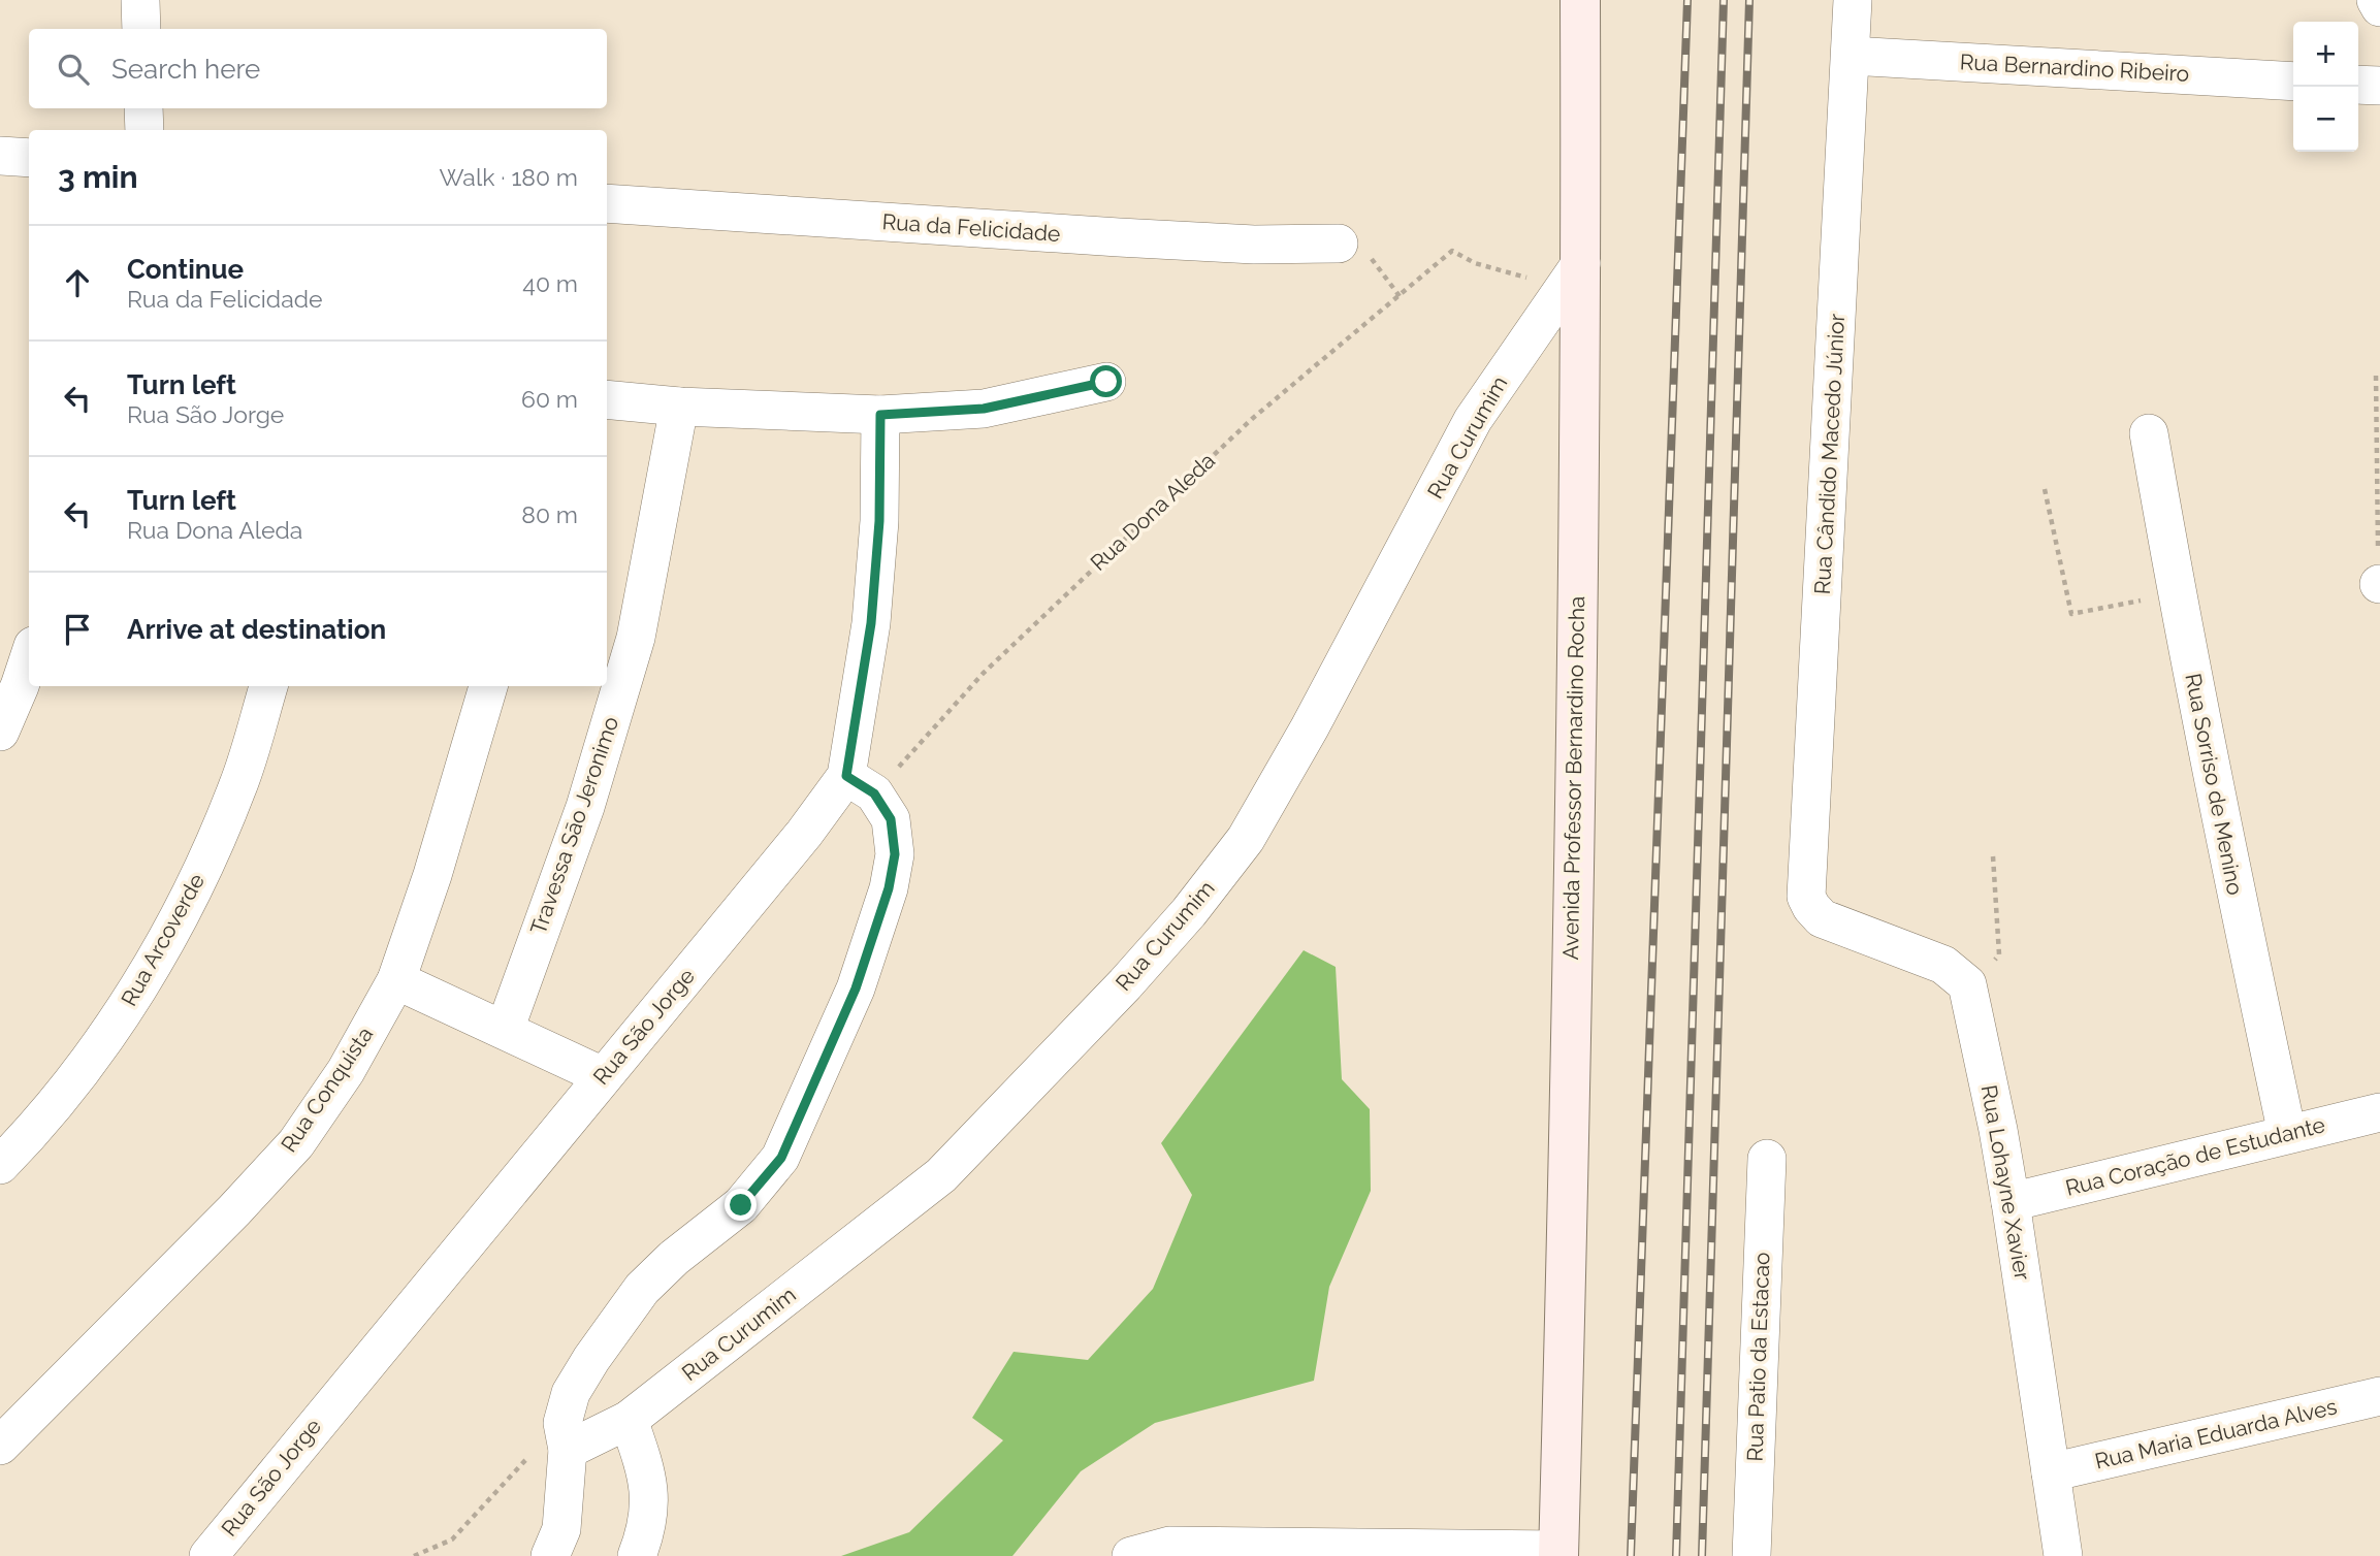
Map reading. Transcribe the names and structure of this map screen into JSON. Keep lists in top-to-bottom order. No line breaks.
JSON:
{"streets":{"main road":["Avenida Professor Bernardino Rocha"],"street":["Rua Bernardino Ribeiro","Rua da Felicidade","Rua Curumim","Rua Cândido Macedo Júnior","Rua Sorriso de Menino","Travessa Sāo Jeronimo","Rua Arcoverde","Rua São Jorge","Rua Conquista","Rua Coração de Estudante","Rua Lohayne Xavier","Rua Patio da Estacao","Rua Maria Eduarda Alves"],"path":["Rua Dona Aleda"]},"crossings":[["Rua Bernardino Ribeiro","Rua Cândido Macedo Júnior"],["Rua Curumim","Rua Dona Aleda"],["Rua Curumim","Avenida Professor Bernardino Rocha"],["Rua Cândido Macedo Júnior","Rua Lohayne Xavier"],["Rua Dona Aleda","Avenida Professor Bernardino Rocha"],["Rua Dona Aleda","Rua São Jorge"],["Rua Sorriso de Menino","Rua Coração de Estudante"],["Rua Coração de Estudante","Rua Lohayne Xavier"],["Rua Lohayne Xavier","Rua Maria Eduarda Alves"]],"page":{"map_buttons":["+","−"],"search":"Search here","heading":["3 min","Walk · 180 m"],"list":[["Continue","Rua da Felicidade","40 m"],["Turn left","Rua São Jorge","60 m"],["Turn left","Rua Dona Aleda","80 m"],"Arrive at destination"]}}
